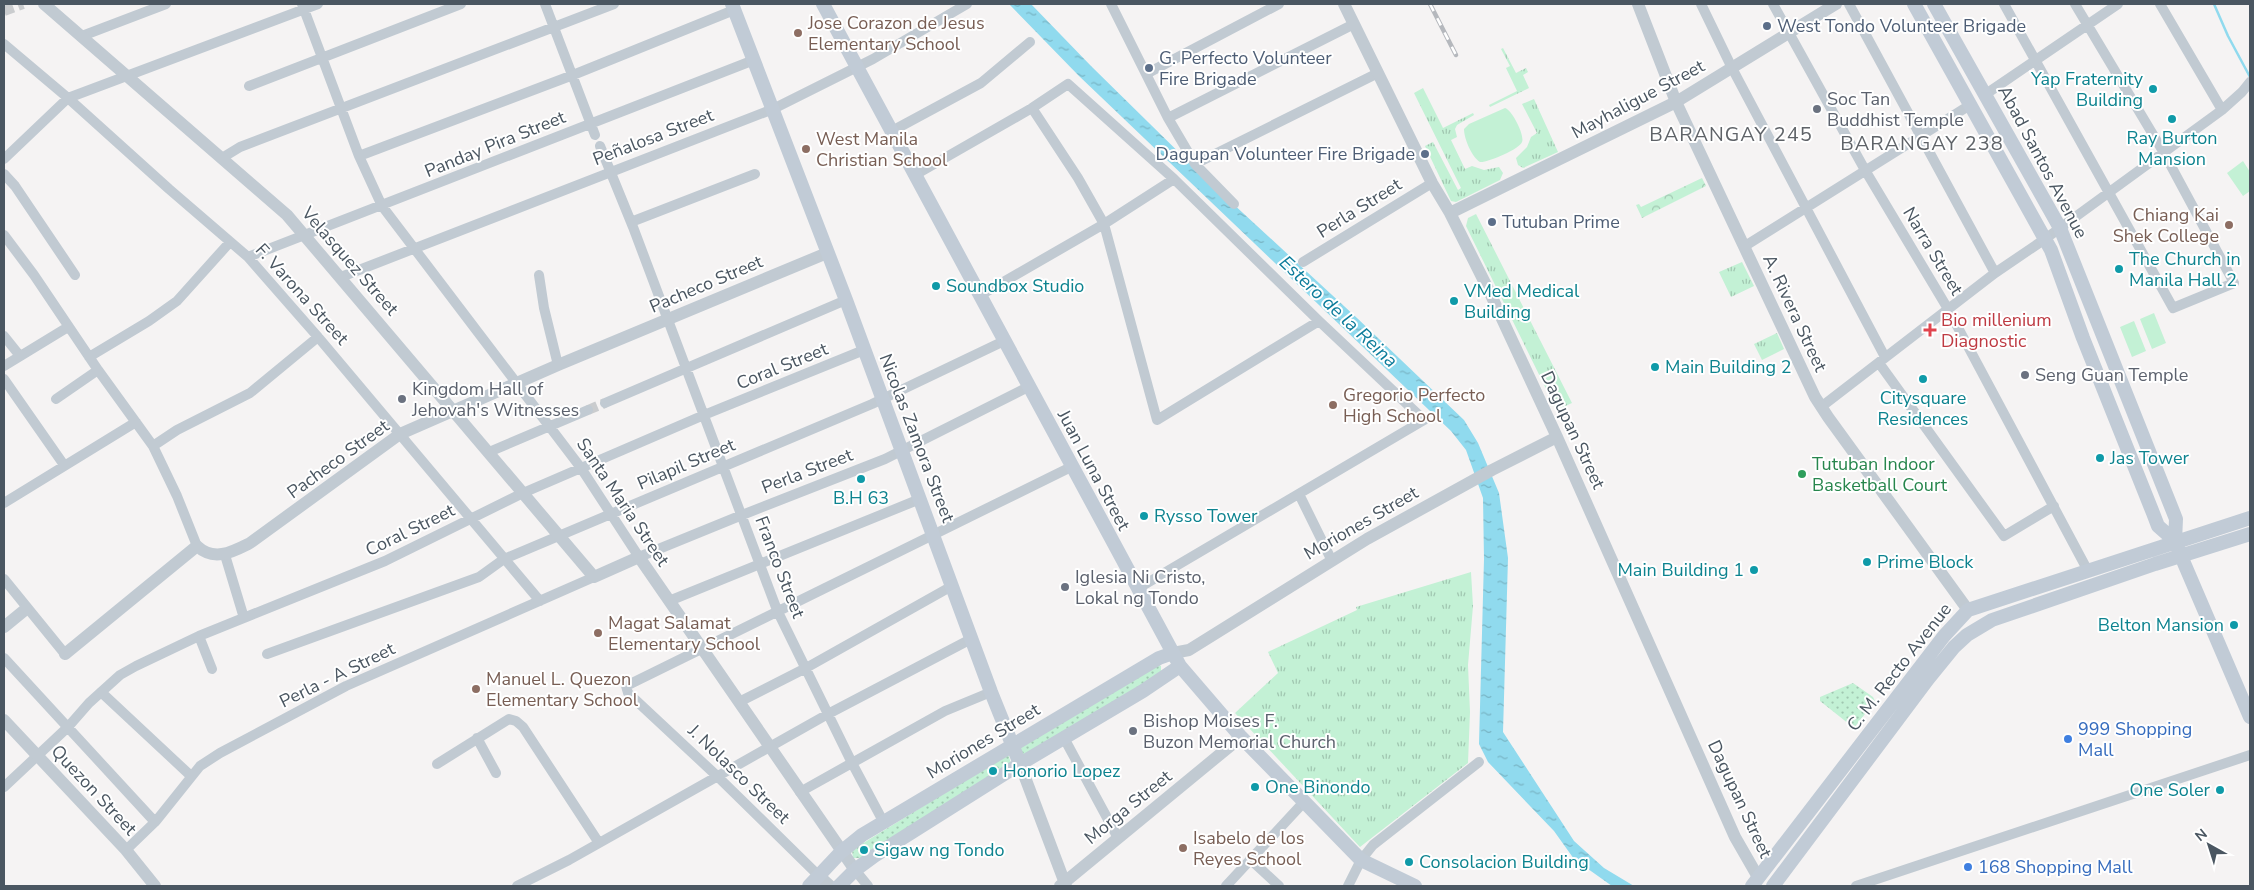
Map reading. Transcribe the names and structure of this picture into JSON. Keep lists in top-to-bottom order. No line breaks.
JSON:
{"streets":{"main road":["Abad Santos Avenue","Nicolas Zamora Street","Juan Luna Street","Moriones Street","C. M. Recto Avenue"],"street":["Mayhaligue Street","Peñalosa Street","Panday Pira Street","Perla Street","Narra Street","Velasquez Street","Pacheco Street","F. Varona Street","A. Rivera Street","Coral Street","Dagupan Street","Pilapil Street","Santa Maria Street","Franco Street","Perla - A Street","J. Nolasco Street","Quezon Street","Morga Street"]},"crossings":[["Mayhaligue Street","Narra Street"],["Mayhaligue Street","A. Rivera Street"],["Mayhaligue Street","Dagupan Street"],["Peñalosa Street","Velasquez Street"],["Peñalosa Street","Nicolas Zamora Street"],["Peñalosa Street","Juan Luna Street"],["Peñalosa Street","Santa Maria Street"],["Peñalosa Street","Franco Street"],["Panday Pira Street","Velasquez Street"],["Panday Pira Street","F. Varona Street"],["Panday Pira Street","Nicolas Zamora Street"],["Panday Pira Street","Santa Maria Street"],["Abad Santos Avenue","C. M. Recto Avenue"],["Perla Street","Velasquez Street"],["Perla Street","Dagupan Street"],["Perla Street","Nicolas Zamora Street"],["Perla Street","Juan Luna Street"],["Perla Street","Santa Maria Street"],["Perla Street","Franco Street"],["Perla Street","Perla - A Street"],["Narra Street","C. M. Recto Avenue"],["Velasquez Street","Pacheco Street"],["Velasquez Street","Coral Street"],["Velasquez Street","Pilapil Street"],["Velasquez Street","Perla - A Street"],["Pacheco Street","F. Varona Street"],["Pacheco Street","Nicolas Zamora Street"],["Pacheco Street","Santa Maria Street"],["Pacheco Street","Franco Street"],["F. Varona Street","Coral Street"],["F. Varona Street","Pilapil Street"],["F. Varona Street","Perla - A Street"],["A. Rivera Street","C. M. Recto Avenue"],["Coral Street","Nicolas Zamora Street"],["Coral Street","Santa Maria Street"],["Coral Street","Franco Street"],["Coral Street","Quezon Street"],["Dagupan Street","Moriones Street"],["Dagupan Street","C. M. Recto Avenue"],["Nicolas Zamora Street","Pilapil Street"],["Nicolas Zamora Street","Moriones Street"],["Nicolas Zamora Street","Morga Street"],["Pilapil Street","Juan Luna Street"],["Pilapil Street","Santa Maria Street"],["Pilapil Street","Franco Street"],["Juan Luna Street","Moriones Street"],["Juan Luna Street","Morga Street"],["Santa Maria Street","Moriones Street"],["Santa Maria Street","J. Nolasco Street"],["Moriones Street","Franco Street"],["Moriones Street","J. Nolasco Street"],["Perla - A Street","Quezon Street"]],"districts":["BARANGAY 245","BARANGAY 238"],"water":["Estero de la Reina"],"places":{"other":["West Tondo Volunteer Brigade","Jose Corazon de Jesus Elementary School","G. Perfecto Volunteer Fire Brigade","Yap Fraternity Building","Soc Tan Buddhist Temple","Ray Burton Mansion","West Manila Christian School","Dagupan Volunteer Fire Brigade","Tutuban Prime","Chiang Kai Shek College","The Church in Manila Hall 2","Soundbox Studio","VMed Medical Building","Main Building 2","Seng Guan Temple","Citysquare Residences","Kingdom Hall of Jehovah's Witnesses","Gregorio Perfecto High School","Jas Tower","Tutuban Indoor Basketball Court","B.H 63","Rysso Tower","Prime Block","Main Building 1","Iglesia Ni Cristo, Lokal ng Tondo","Belton Mansion","Magat Salamat Elementary School","Manuel L. Quezon Elementary School","Bishop Moises F. Buzon Memorial Church","999 Shopping Mall","Honorio Lopez","One Binondo","One Soler","Isabelo de los Reyes School","Sigaw ng Tondo","Consolacion Building","168 Shopping Mall"],"health":["Bio millenium Diagnostic"]},"north":"top left"}
